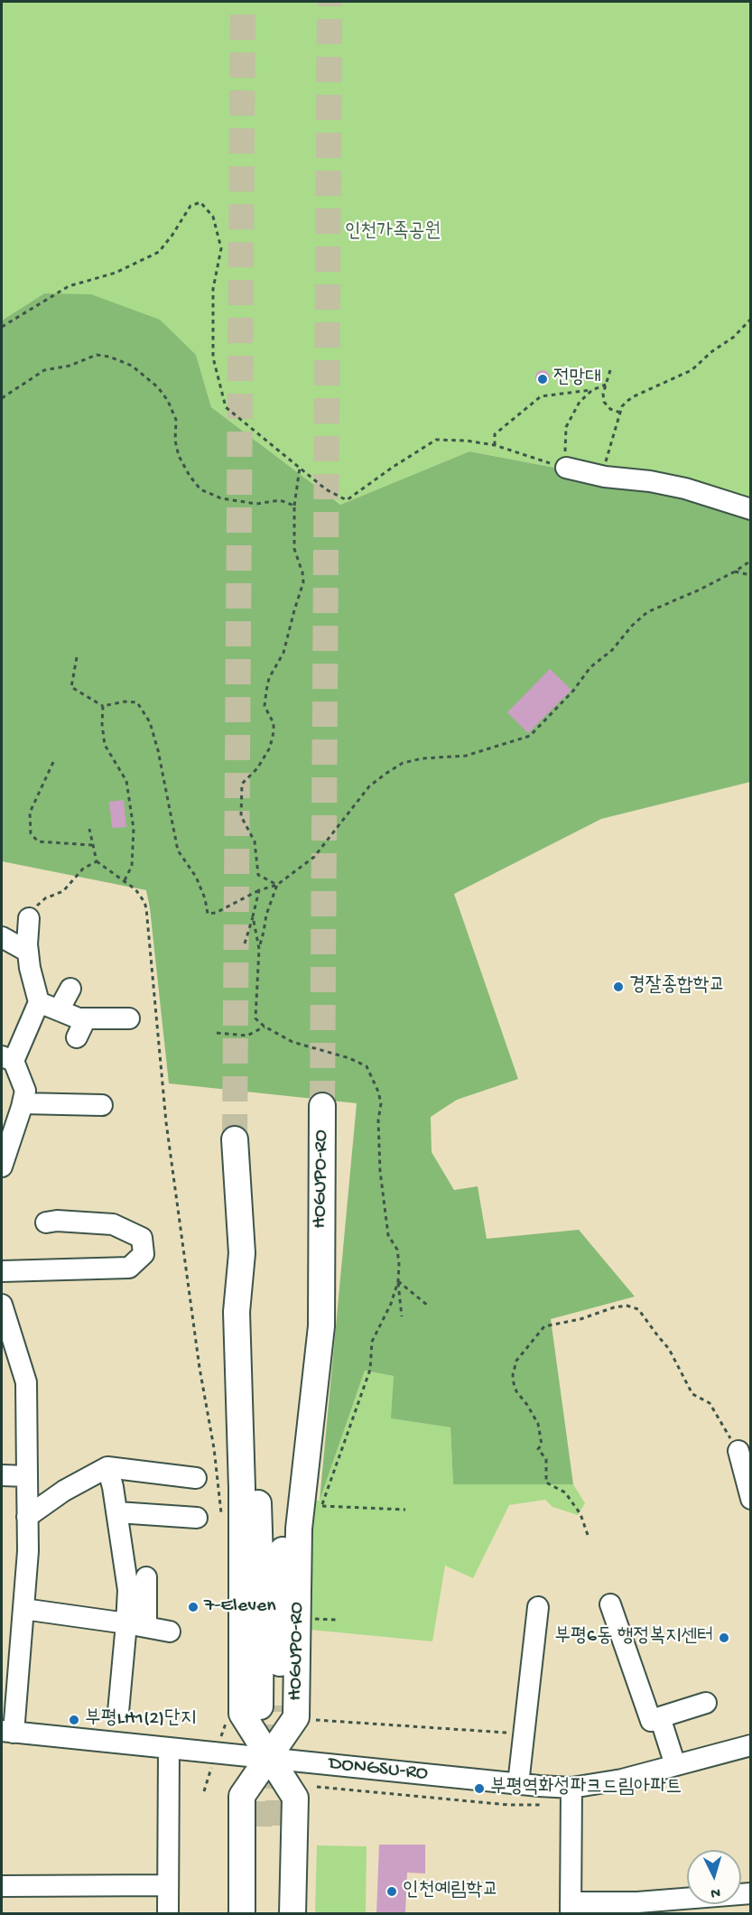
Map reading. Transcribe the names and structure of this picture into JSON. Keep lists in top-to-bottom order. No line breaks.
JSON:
{"streets":{"main road":["HOGUPO-RO"],"street":["DONGSU-RO"]},"crossings":[["HOGUPO-RO","DONGSU-RO"]],"parks":["인천가족공원"],"places":["전망대","경잘종합학교","7-Eleven","부평6동 행정복지센터","부평LH1(2)단지","부평역화성파크드림아파트","인천예림학교"],"north":"bottom"}
